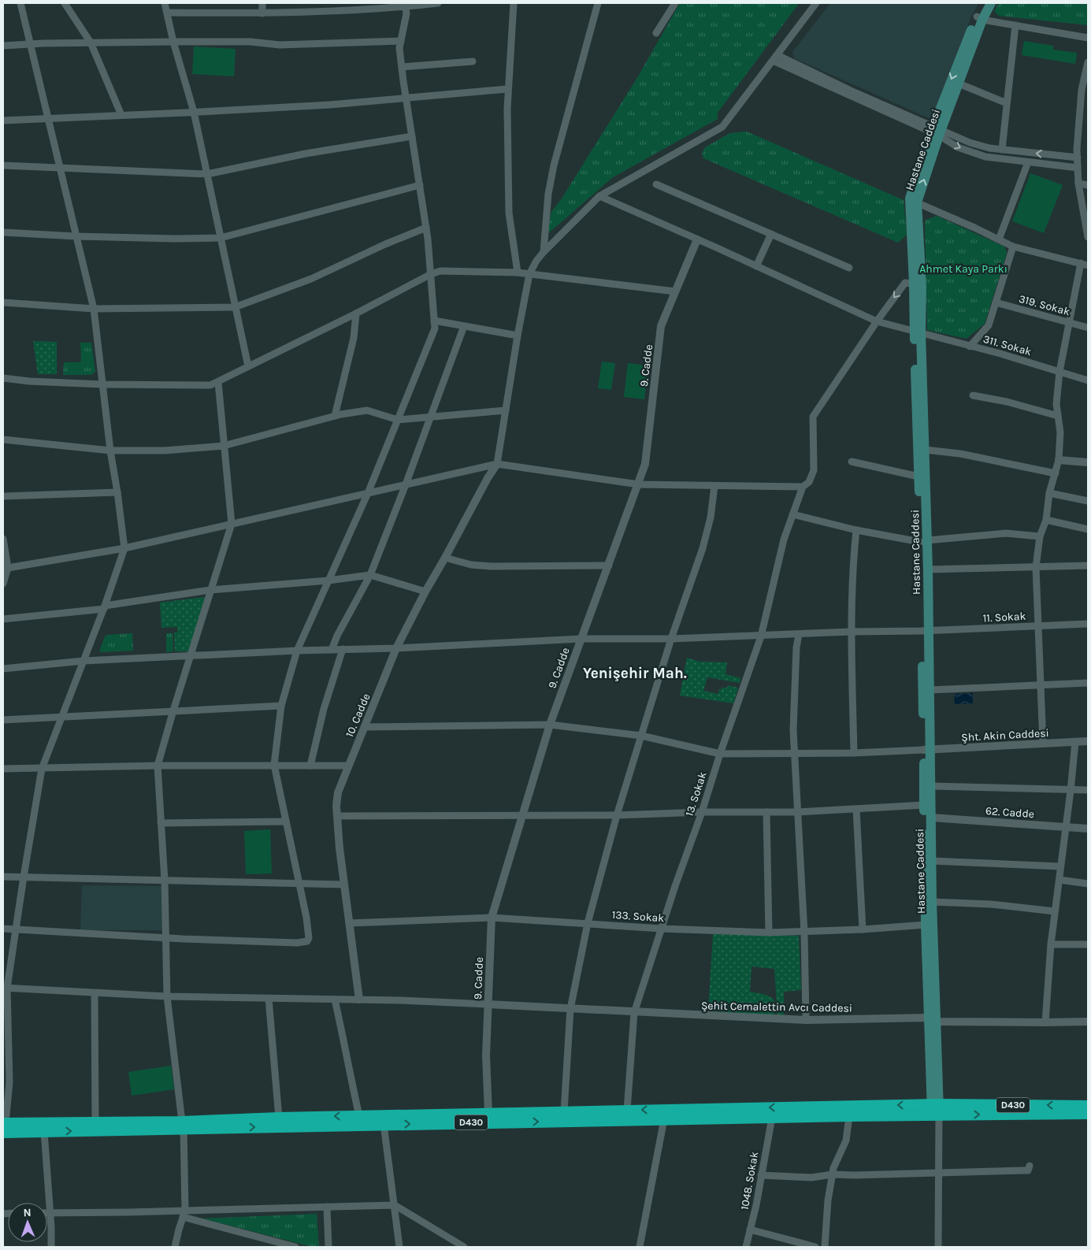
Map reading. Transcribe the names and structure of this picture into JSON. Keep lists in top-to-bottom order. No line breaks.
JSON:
{"streets":{"highway":["D430"],"main road":["Hastane Caddesi"],"street":["319. Sokak","311. Sokak","9. Cadde","11. Sokak","10. Cadde","Şht. Akin Caddesi","13. Sokak","62. Cadde","133. Sokak","Şehit Cemalettin Avcı Caddesi","1048. Sokak"]},"crossings":[["Hastane Caddesi","311. Sokak"],["Hastane Caddesi","11. Sokak"],["Hastane Caddesi","Şht. Akin Caddesi"],["Hastane Caddesi","13. Sokak"],["Hastane Caddesi","62. Cadde"],["Hastane Caddesi","133. Sokak"],["Hastane Caddesi","Şehit Cemalettin Avcı Caddesi"],["Hastane Caddesi","D430"],["311. Sokak","9. Cadde"],["311. Sokak","13. Sokak"],["9. Cadde","11. Sokak"],["9. Cadde","133. Sokak"],["9. Cadde","Şehit Cemalettin Avcı Caddesi"],["9. Cadde","D430"],["11. Sokak","10. Cadde"],["11. Sokak","13. Sokak"],["10. Cadde","133. Sokak"],["13. Sokak","133. Sokak"],["13. Sokak","Şehit Cemalettin Avcı Caddesi"],["13. Sokak","D430"],["D430","1048. Sokak"]],"districts":["Yenişehir Mah."],"parks":["Ahmet Kaya Parkı"],"north":"top"}
